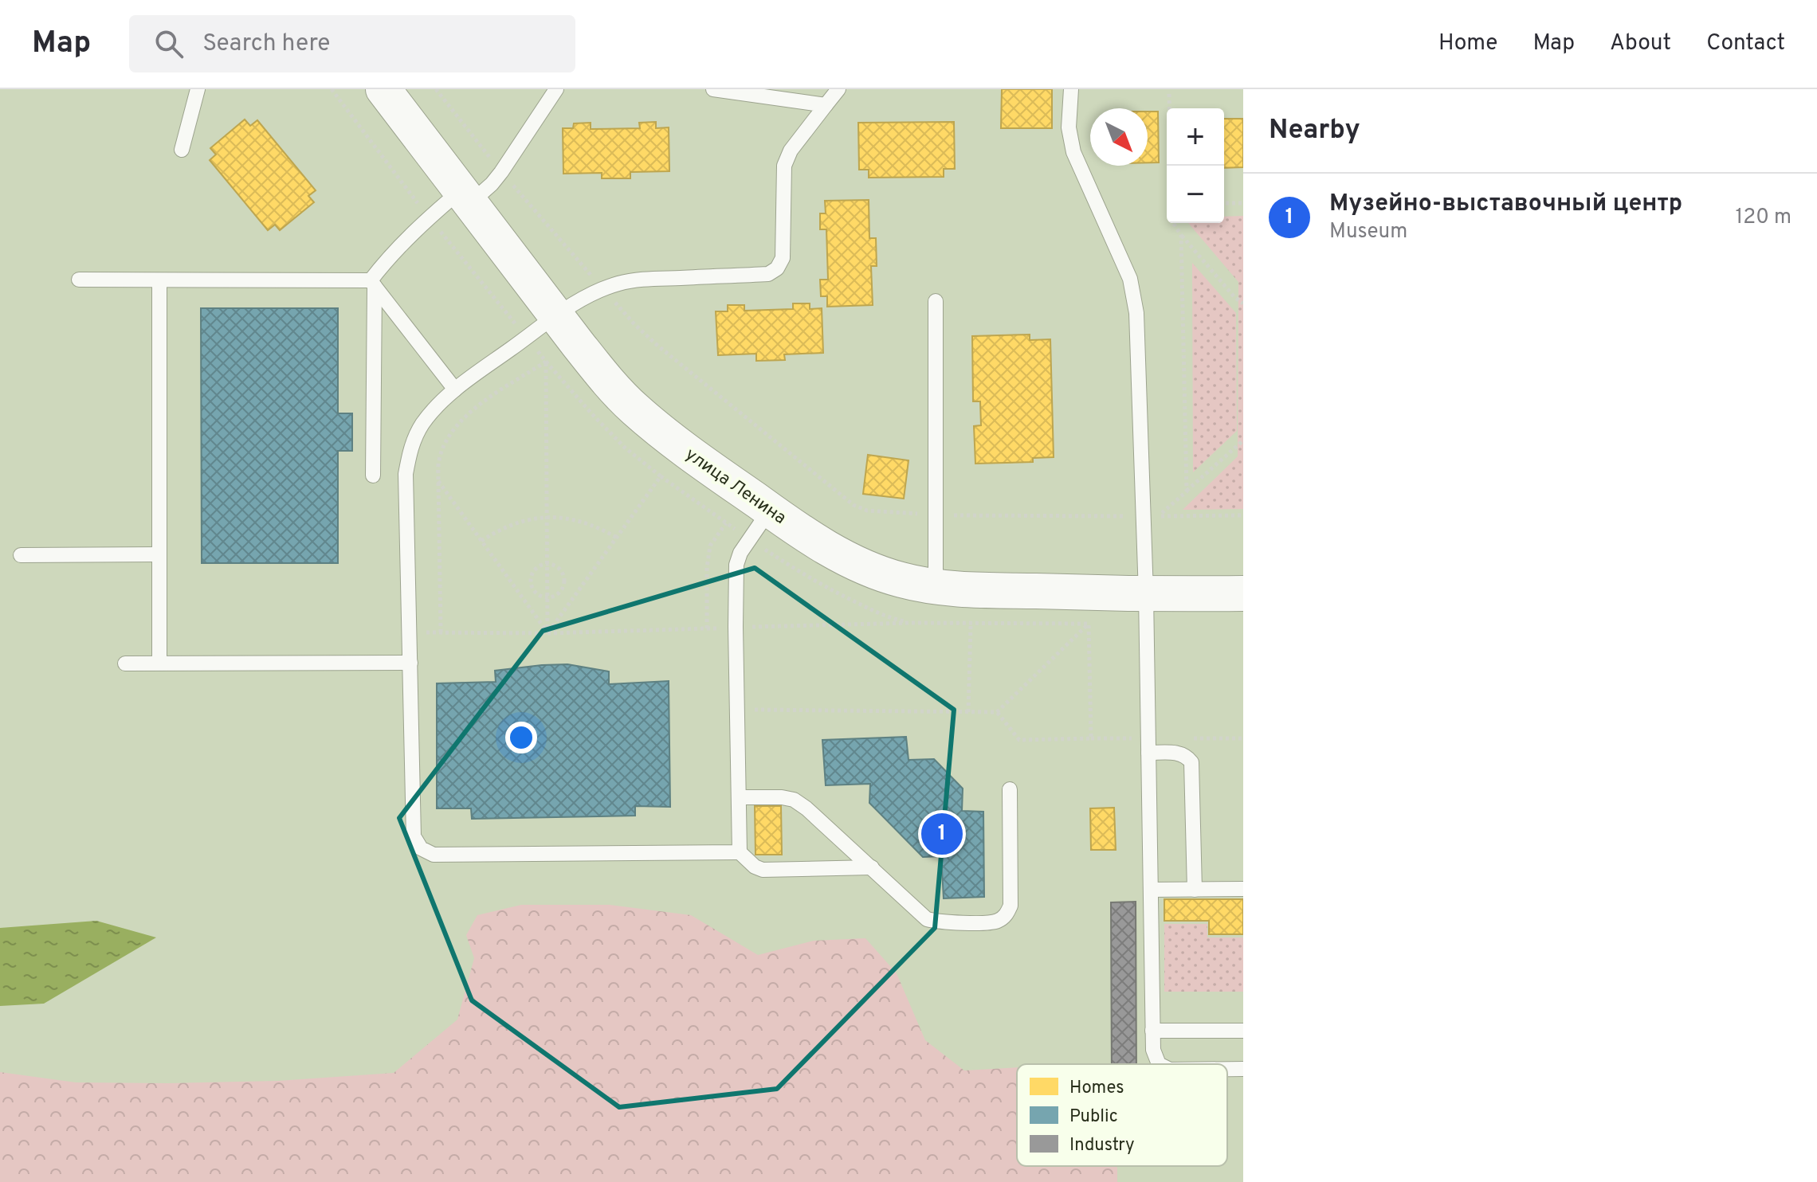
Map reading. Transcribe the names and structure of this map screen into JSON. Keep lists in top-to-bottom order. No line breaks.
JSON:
{"streets":{"street":["улица Ленина"]},"legend":["Homes","Public","Industry"],"north":"bottom right","page":{"header":"Map","search":"Search here","nav":["Home","Map","About","Contact"],"heading":"Nearby","map_buttons":["+","−"],"list":[{"mark":"1","name":"Музейно-выставочный центр","note":"Museum","value":"120 m"}],"pins":"1"}}
